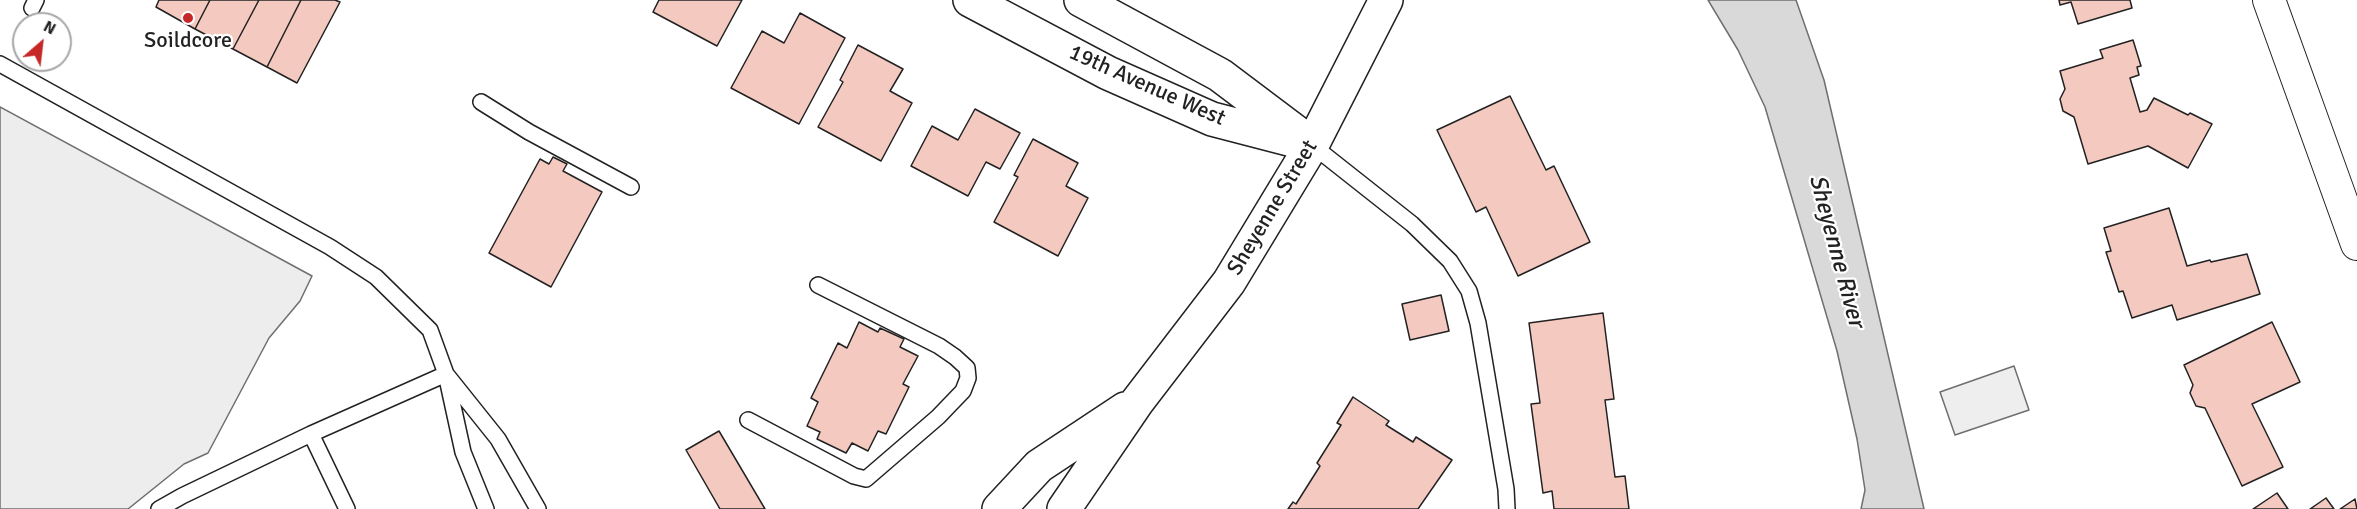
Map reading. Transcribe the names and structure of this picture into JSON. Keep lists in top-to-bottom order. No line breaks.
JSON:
{"streets":{"main road":["19th Avenue West","Sheyenne Street"]},"crossings":[["19th Avenue West","Sheyenne Street"]],"water":["Sheyenne River"],"places":["Soildcore"],"north":"top right"}
